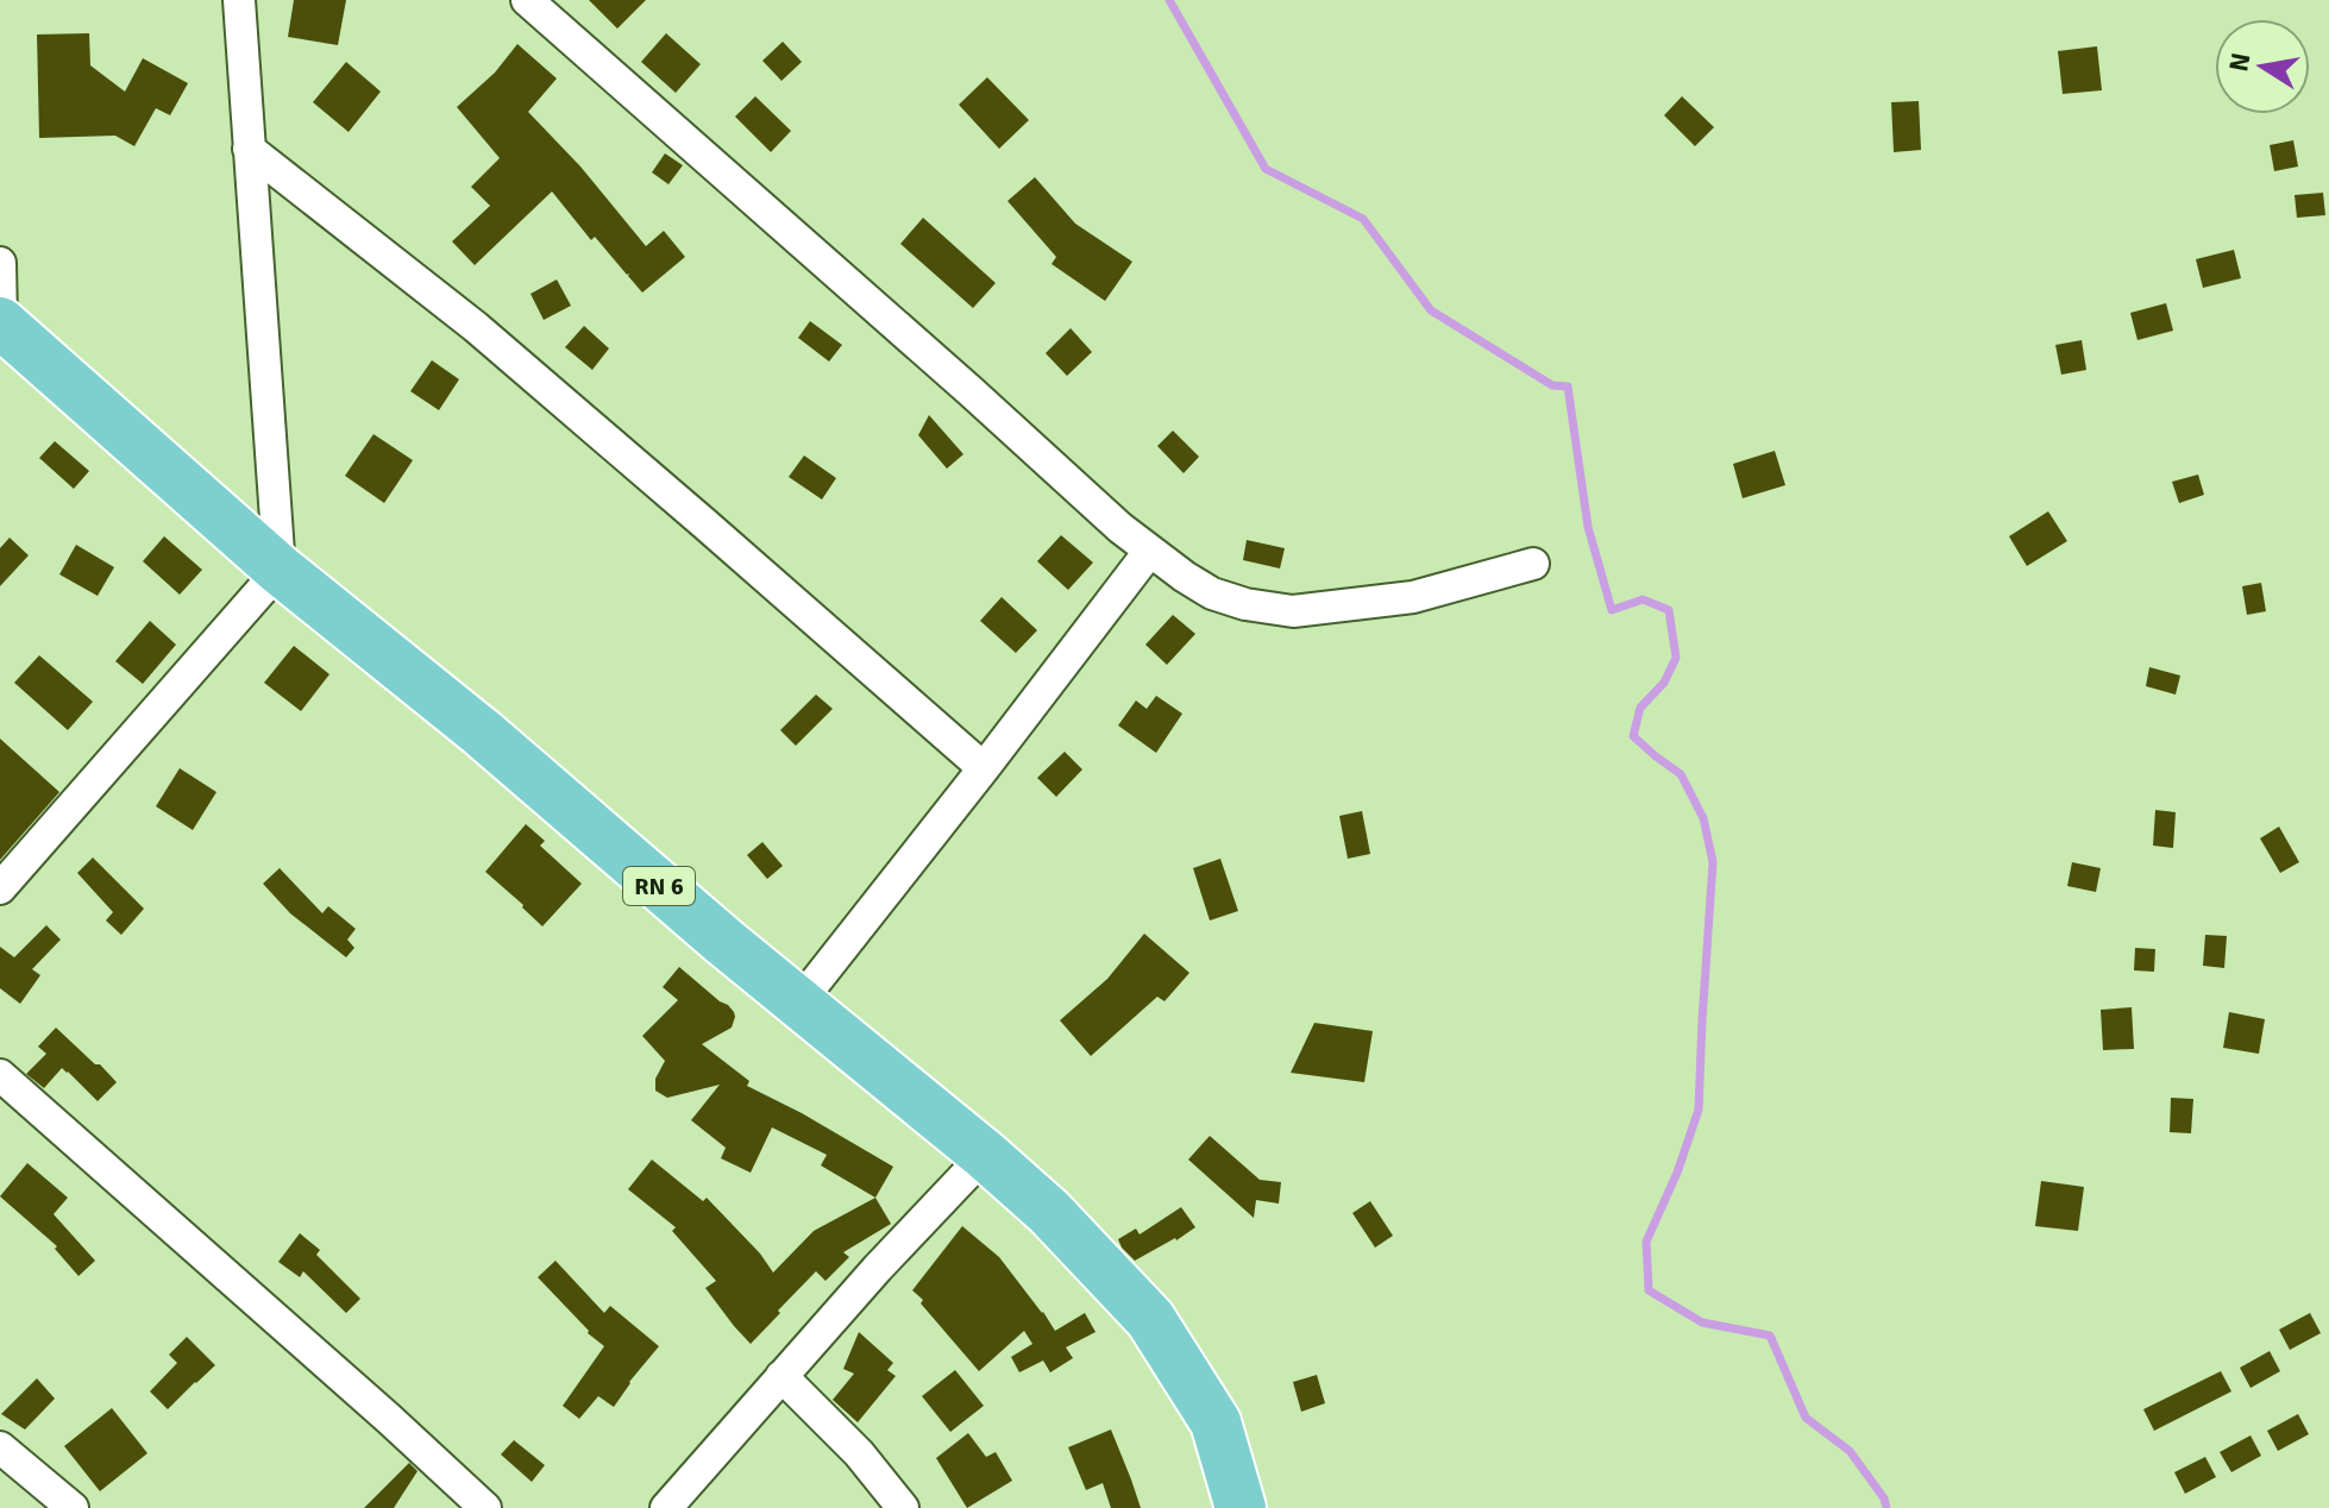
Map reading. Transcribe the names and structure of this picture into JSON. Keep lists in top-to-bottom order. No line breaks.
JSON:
{"streets":{"main road":["RN 6"]},"north":"left"}
